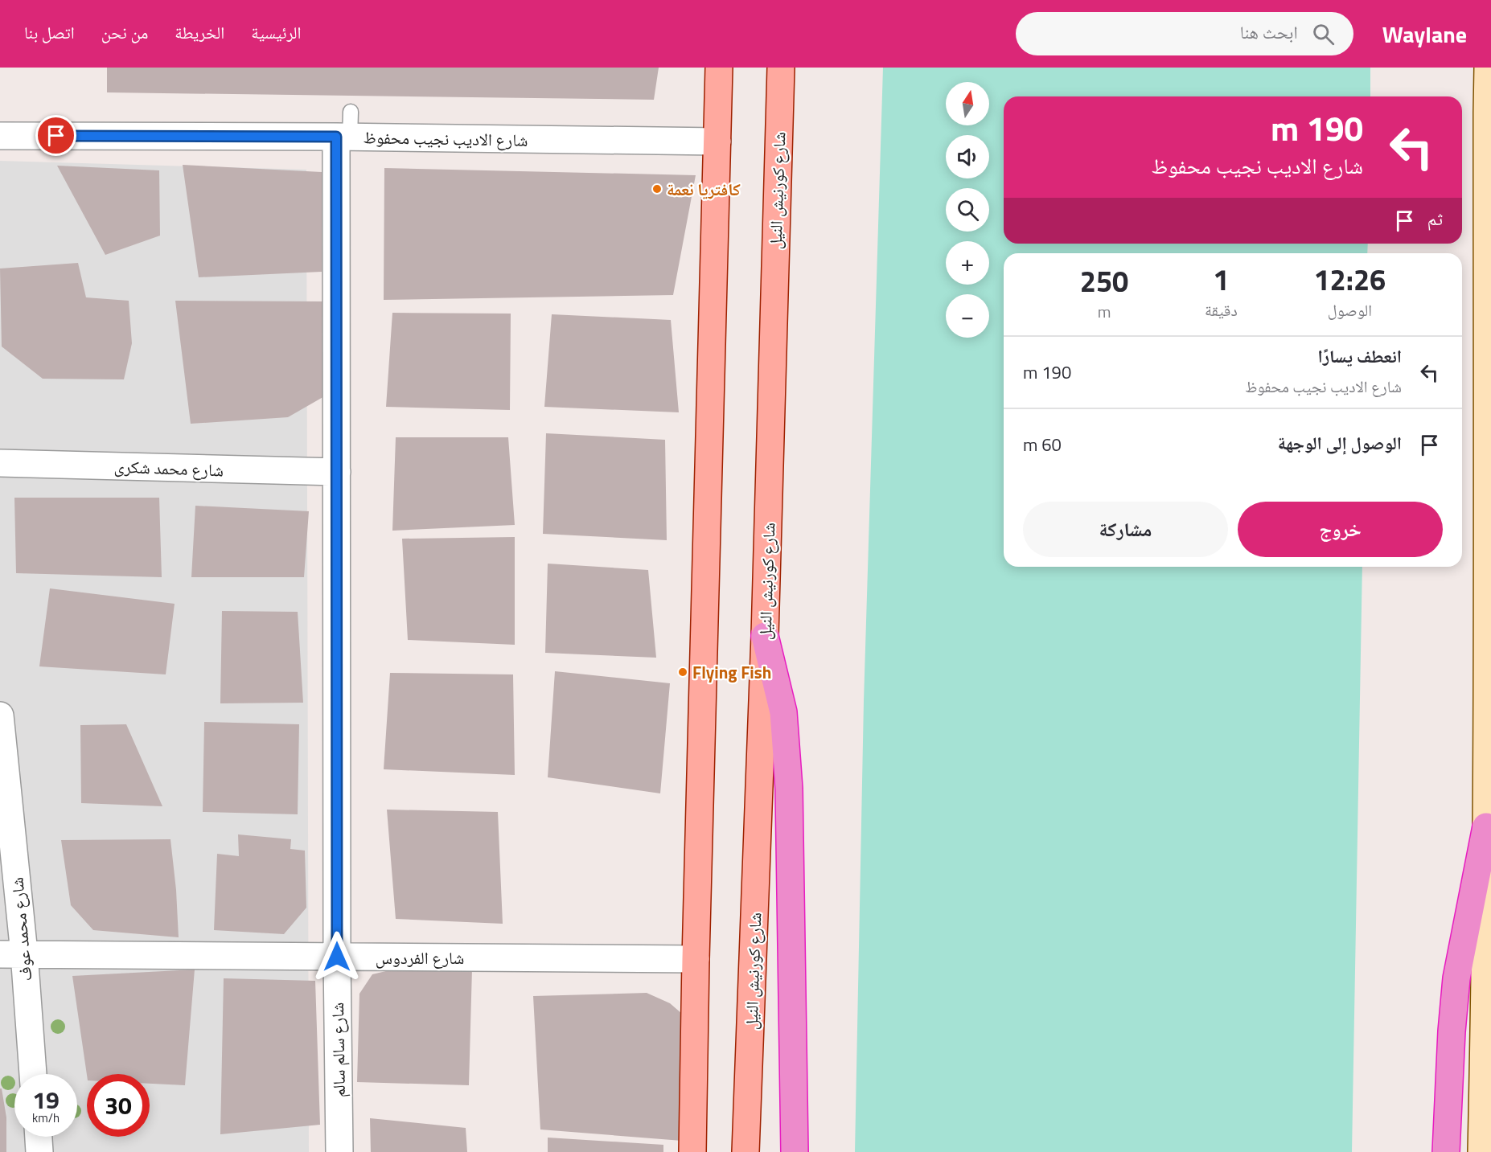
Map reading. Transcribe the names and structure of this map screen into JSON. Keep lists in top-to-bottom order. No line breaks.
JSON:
{"streets":{"main road":["شارع كورنيش النيل"],"street":["شارع الاديب نجيب محفوظ","شارع محمد شكرى","شارع محمد عوف","شارع الفردوس","شارع سالم سالم"]},"crossings":[["شارع الاديب نجيب محفوظ","شارع سالم سالم"],["شارع محمد شكرى","شارع سالم سالم"],["شارع محمد عوف","شارع الفردوس"],["شارع الفردوس","شارع سالم سالم"]],"places":["كافتريا نعمة","Flying Fish"],"north":"top","page":{"header":"Waylane","search":"ابحث هنا","nav":["الرئيسية","الخريطة","من نحن","اتصل بنا"],"map_buttons":["+","−"],"turn":["190 m","شارع الاديب نجيب محفوظ"],"then":"ثم","eta":["12:26","الوصول","1","دقيقة","250","m"],"list":[{"name":"انعطف يسارًا","note":"شارع الاديب نجيب محفوظ","value":"190 m"},{"name":"الوصول إلى الوجهة","value":"60 m"}],"buttons":["خروج","مشاركة"],"speed":"19 km/h","limit":"30"}}
